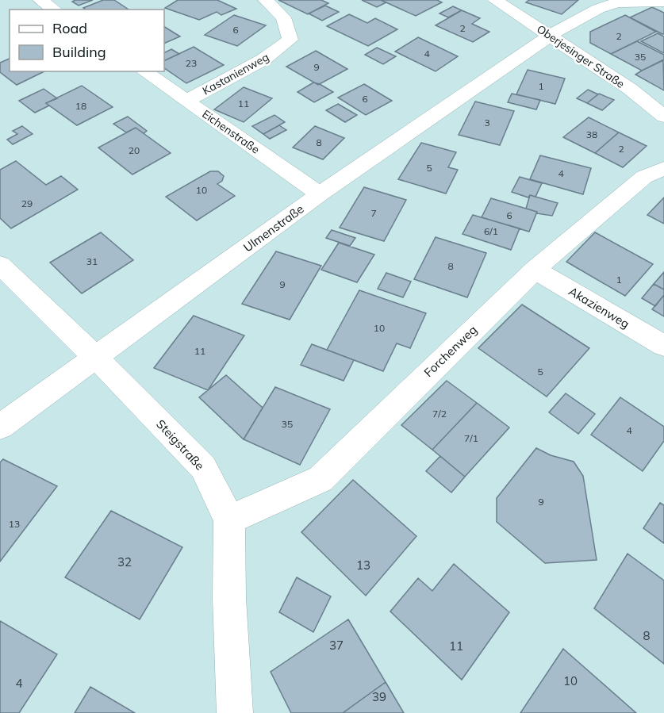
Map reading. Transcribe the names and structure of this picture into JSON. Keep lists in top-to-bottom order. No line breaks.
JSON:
{"streets":{"street":["Oberjesinger Straße","Kastanienweg","Eichenstraße","Ulmenstraße","Akazienweg","Forchenweg","Steigstraße"]},"crossings":[["Oberjesinger Straße","Ulmenstraße"],["Kastanienweg","Eichenstraße"],["Eichenstraße","Ulmenstraße"],["Ulmenstraße","Steigstraße"],["Akazienweg","Forchenweg"],["Forchenweg","Steigstraße"]],"house_numbers":["2","6","2","4","35","23","9","1","6","11","18","3","38","8","2","20","5","4","10","29","7","6","6/1","31","8","1","9","10","11","5","7/2","35","4","7/1","9","13","32","13","8","37","11","10","4","39"],"legend":["Road","Building"]}
